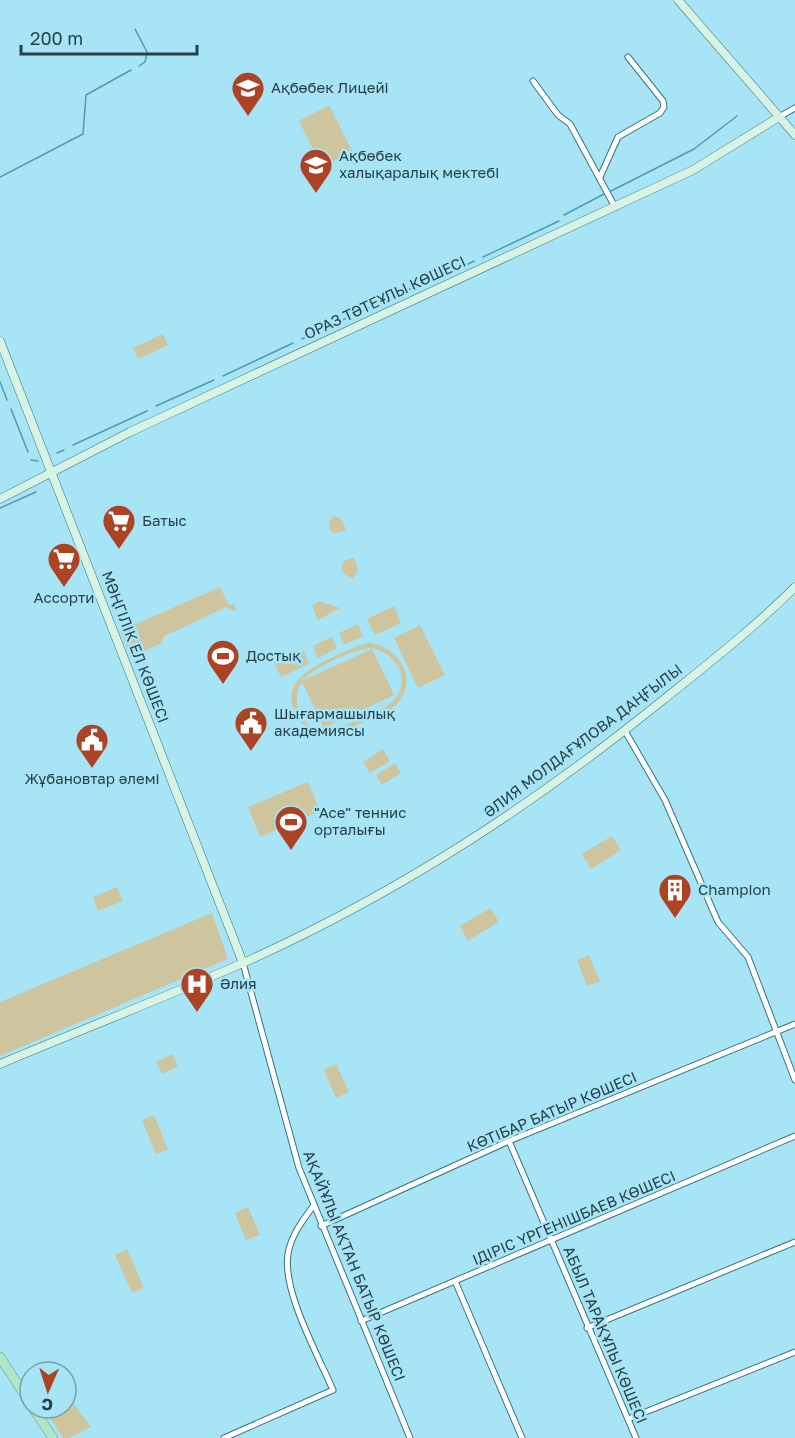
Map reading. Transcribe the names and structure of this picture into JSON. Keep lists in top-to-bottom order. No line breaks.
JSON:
{"streets":{"street":["ОРАЗ ТӘТЕҰЛЫ КӨШЕСІ","МӘҢГІЛІК ЕЛ КӨШЕСІ","ӘЛИЯ МОЛДАҒҰЛОВА ДАҢҒЫЛЫ","КӨТІБАР БАТЫР КӨШЕСІ","ІДІРІС ҮРГЕНІШБАЕВ КӨШЕСІ","АҚАЙҰЛЫ АҚТАН БАТЫР КӨШЕСІ","АБЫЛ ТАРАҚҰЛЫ КӨШЕСІ"]},"crossings":[["ОРАЗ ТӘТЕҰЛЫ КӨШЕСІ","МӘҢГІЛІК ЕЛ КӨШЕСІ"],["МӘҢГІЛІК ЕЛ КӨШЕСІ","ӘЛИЯ МОЛДАҒҰЛОВА ДАҢҒЫЛЫ"],["МӘҢГІЛІК ЕЛ КӨШЕСІ","АҚАЙҰЛЫ АҚТАН БАТЫР КӨШЕСІ"],["ӘЛИЯ МОЛДАҒҰЛОВА ДАҢҒЫЛЫ","АҚАЙҰЛЫ АҚТАН БАТЫР КӨШЕСІ"],["КӨТІБАР БАТЫР КӨШЕСІ","АҚАЙҰЛЫ АҚТАН БАТЫР КӨШЕСІ"],["КӨТІБАР БАТЫР КӨШЕСІ","АБЫЛ ТАРАҚҰЛЫ КӨШЕСІ"],["ІДІРІС ҮРГЕНІШБАЕВ КӨШЕСІ","АҚАЙҰЛЫ АҚТАН БАТЫР КӨШЕСІ"],["ІДІРІС ҮРГЕНІШБАЕВ КӨШЕСІ","АБЫЛ ТАРАҚҰЛЫ КӨШЕСІ"]],"places":{"school or university":["Ақбөбек Лицейі","Ақбөбек халықаралық мектебі"],"supermarket":["Батыс","Ассорти"],"sports":["Достық","\"Ace\" теннис орталығы"],"public building":["Шығармашылық академиясы","Жұбановтар әлемі"],"building":["Champion"],"hospital":["Әлия"]},"scale_bar":"200 m","north":"bottom"}
